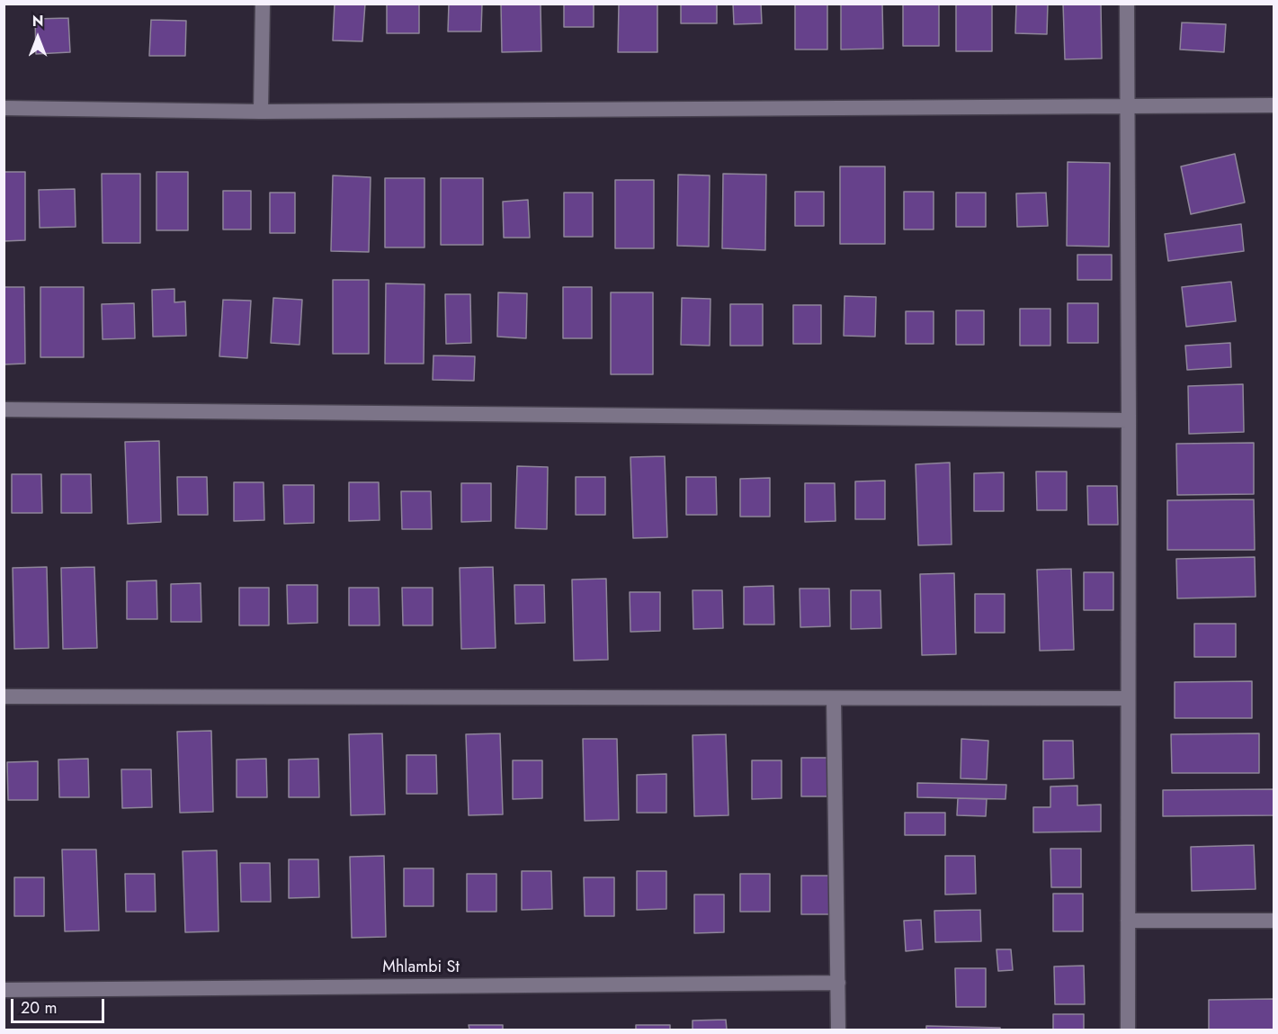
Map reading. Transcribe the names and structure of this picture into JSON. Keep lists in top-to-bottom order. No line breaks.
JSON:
{"streets":{"street":["Mhlambi St"]},"scale_bar":"20 m","north":"top"}
